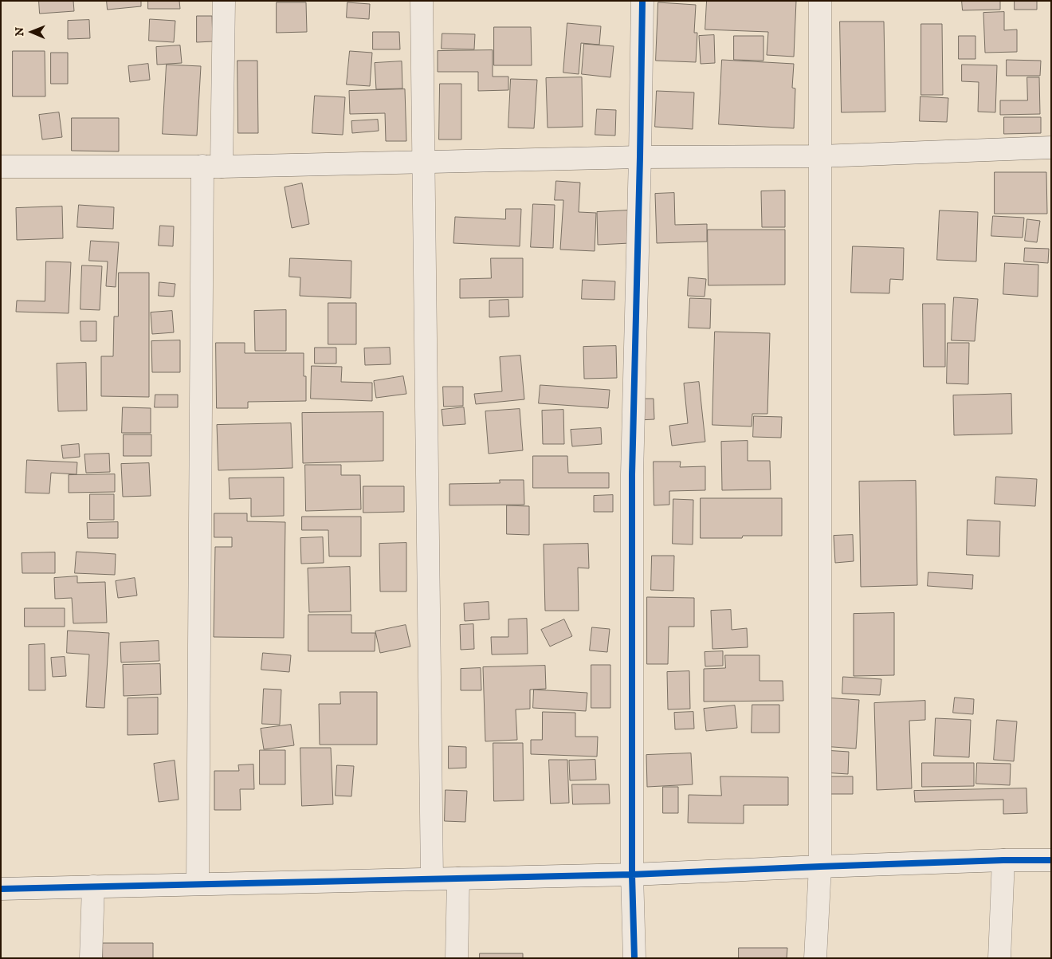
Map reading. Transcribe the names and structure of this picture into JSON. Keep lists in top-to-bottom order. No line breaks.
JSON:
{"north":"left"}
